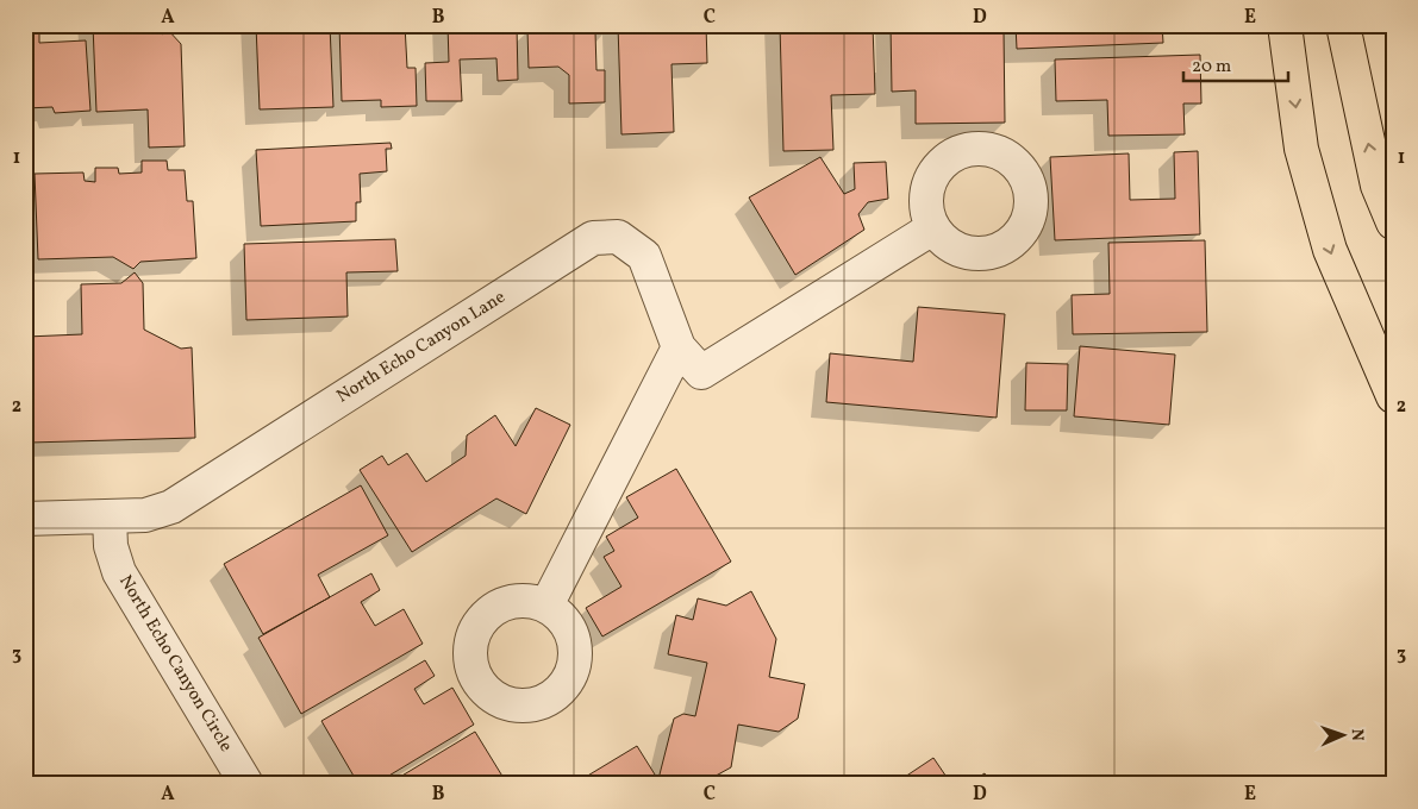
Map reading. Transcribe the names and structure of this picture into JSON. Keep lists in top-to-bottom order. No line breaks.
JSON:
{"streets":{"street":["North Echo Canyon Lane","North Echo Canyon Circle"]},"crossings":[["North Echo Canyon Lane","North Echo Canyon Circle"]],"scale_bar":"20 m","north":"right","grid":{"columns":["A","B","C","D","E"],"rows":["1","2","3"]}}
